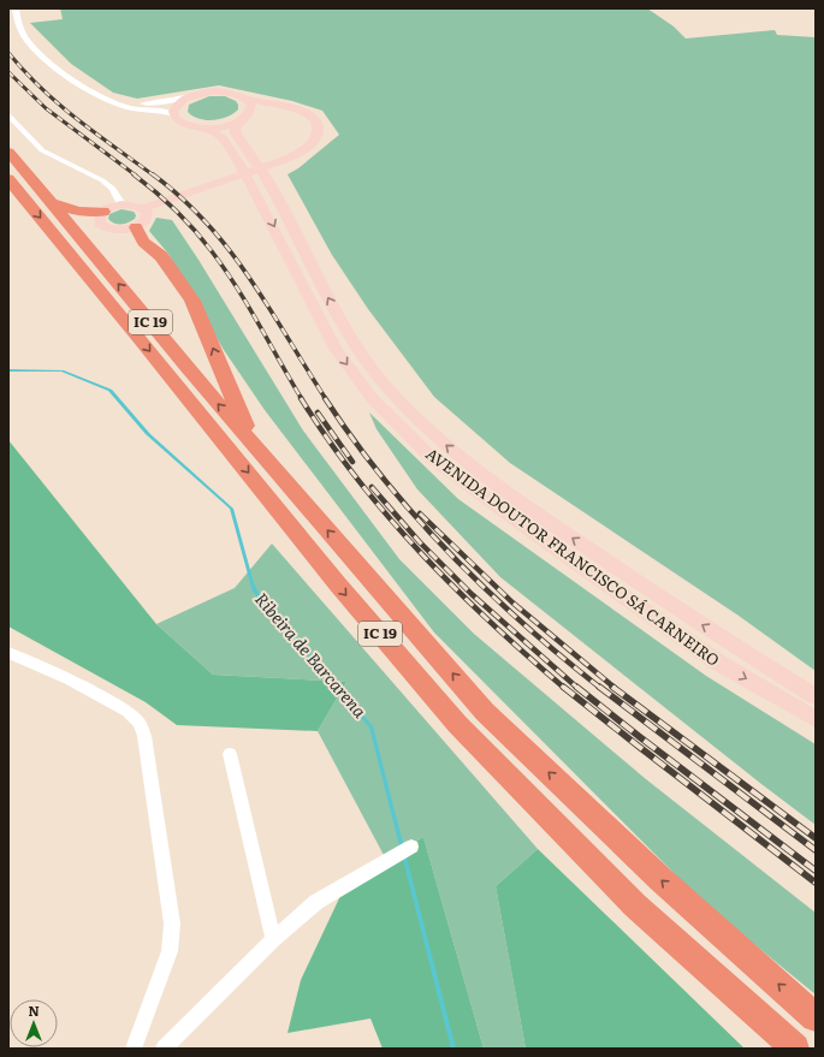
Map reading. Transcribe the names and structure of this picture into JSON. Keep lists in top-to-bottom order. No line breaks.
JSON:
{"streets":{"highway":["IC 19"],"main road":["AVENIDA DOUTOR FRANCISCO SÁ CARNEIRO"]},"water":["Ribeira de Barcarena"],"north":"top"}
